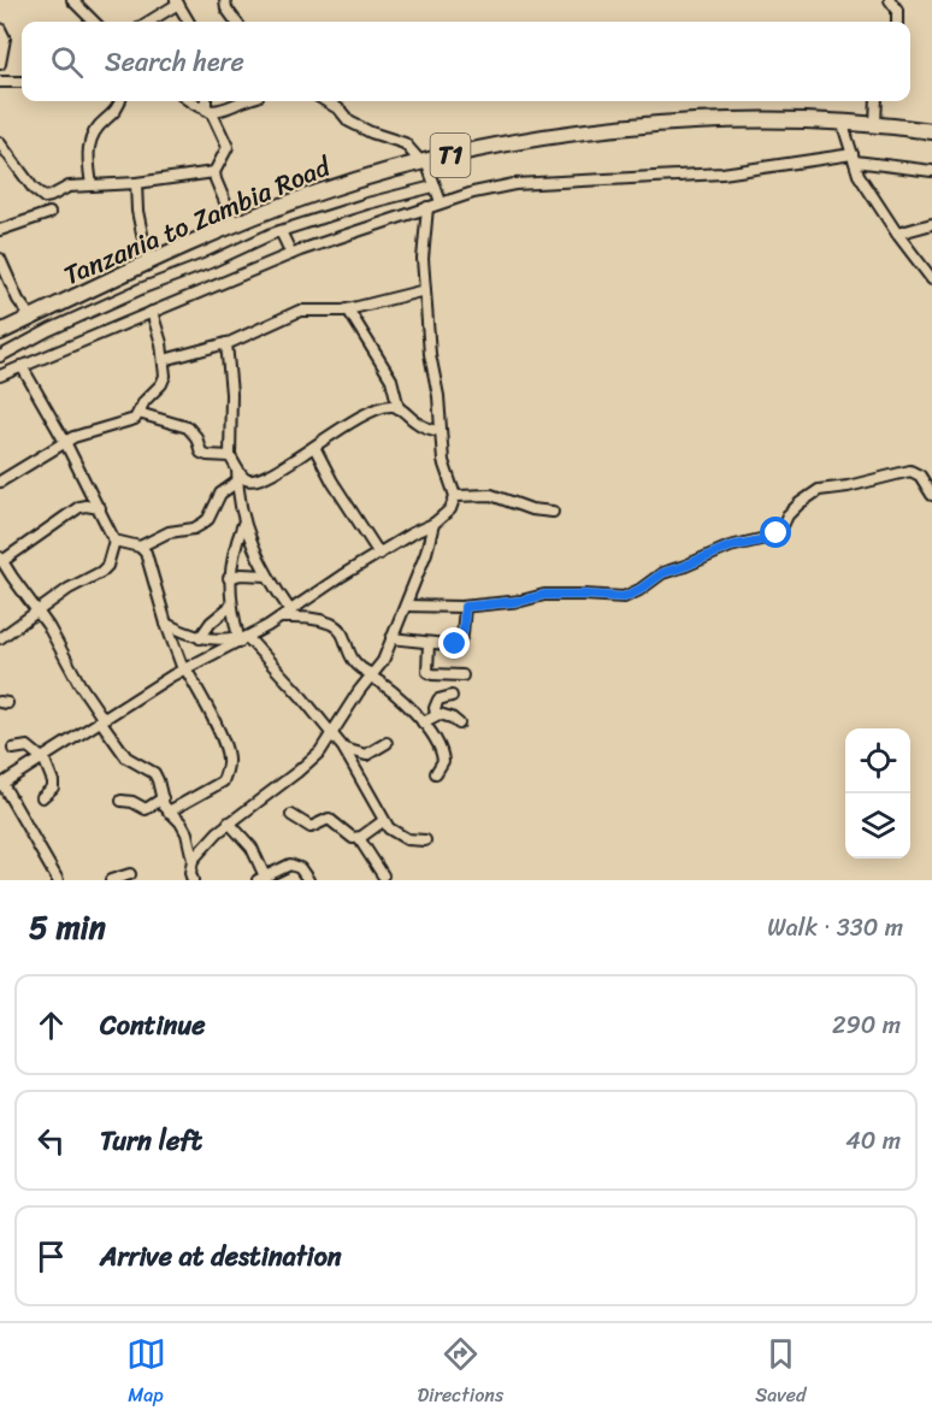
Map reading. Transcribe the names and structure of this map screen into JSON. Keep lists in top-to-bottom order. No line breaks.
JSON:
{"streets":{"highway":["T1","Tanzania to Zambia Road"]},"page":{"search":"Search here","heading":["5 min","Walk · 330 m"],"list":[["Continue","290 m"],["Turn left","40 m"],"Arrive at destination"],"nav":["Map","Directions","Saved"]}}
